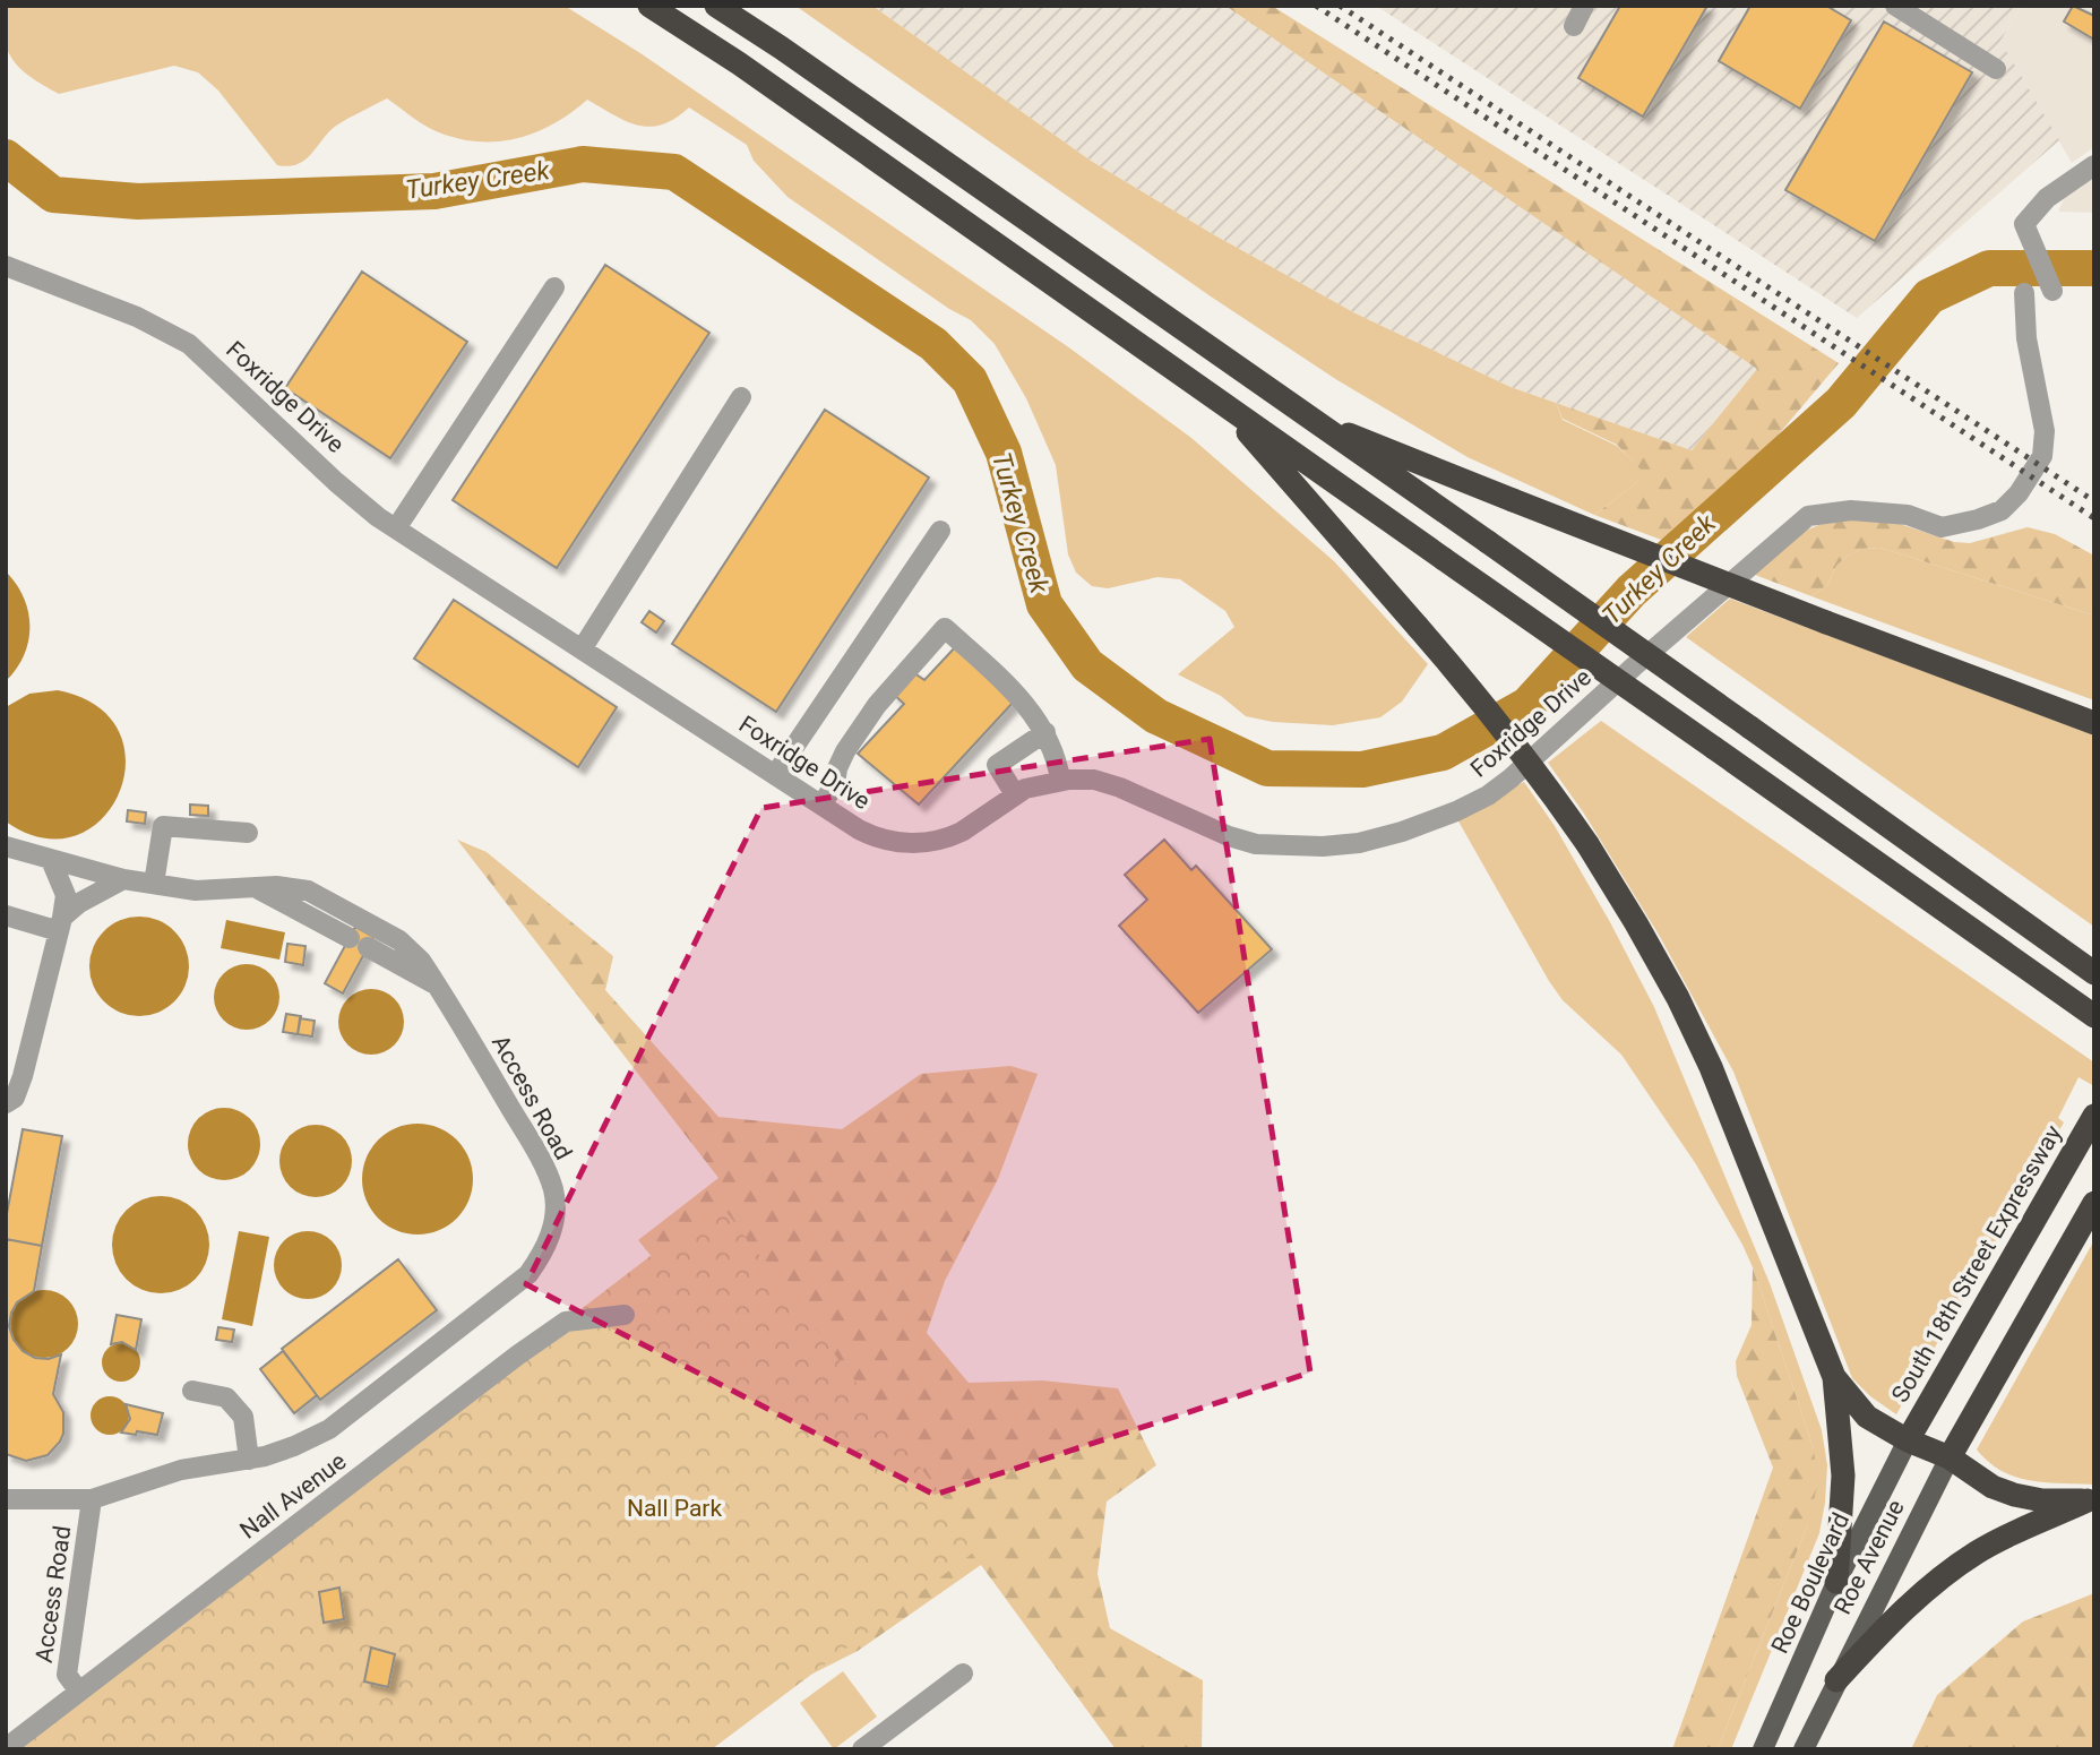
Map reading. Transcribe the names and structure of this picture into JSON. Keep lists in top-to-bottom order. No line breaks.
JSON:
{"streets":{"highway":["South 18th Street Expressway"],"main road":["Roe Avenue","Roe Boulevard"],"street":["Foxridge Drive","Access Road","Nall Avenue"]},"crossings":[["Access Road","Nall Avenue"],["South 18th Street Expressway","Roe Boulevard"]],"water":["Turkey Creek"],"parks":["Nall Park"]}
